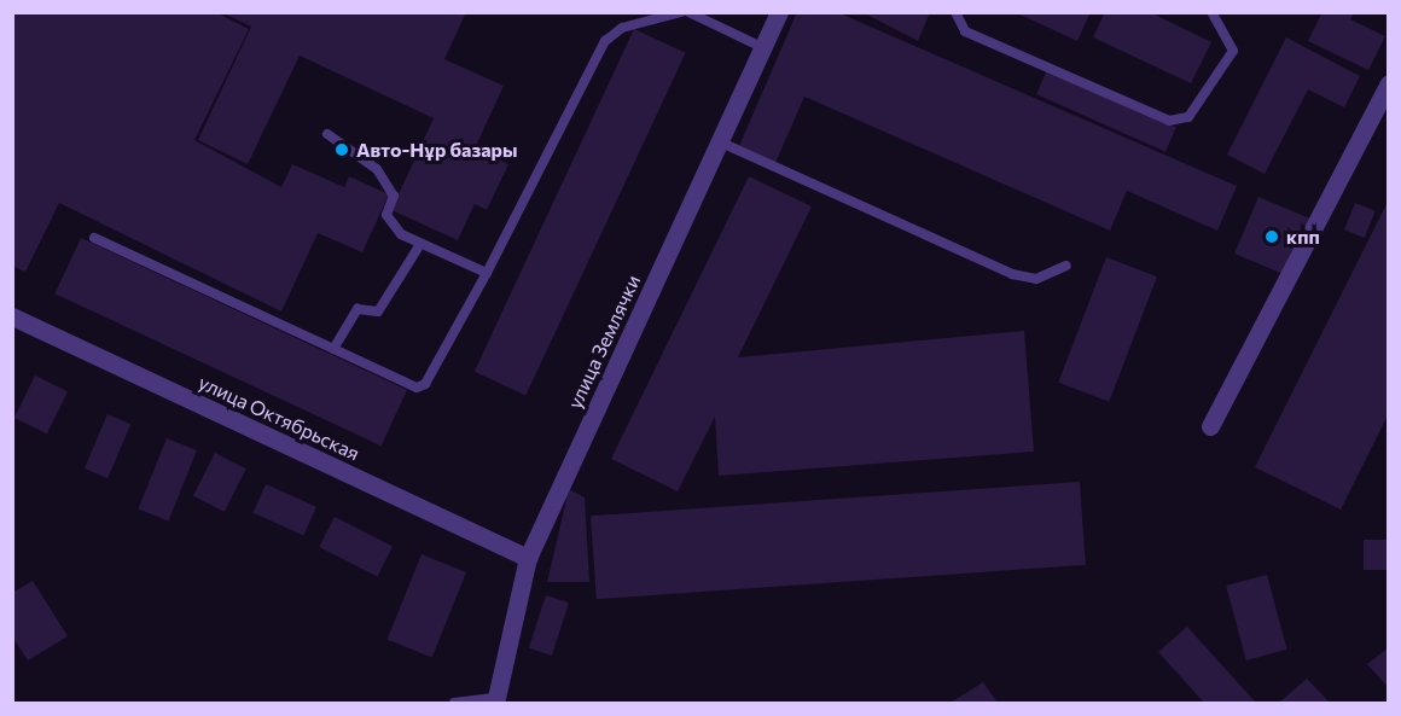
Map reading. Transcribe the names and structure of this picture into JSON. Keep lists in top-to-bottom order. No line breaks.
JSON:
{"streets":{"street":["улица Землячки","улица Октябрьская"]},"crossings":[["улица Землячки","улица Октябрьская"]],"places":["Авто-Нұр базары","кпп"]}
